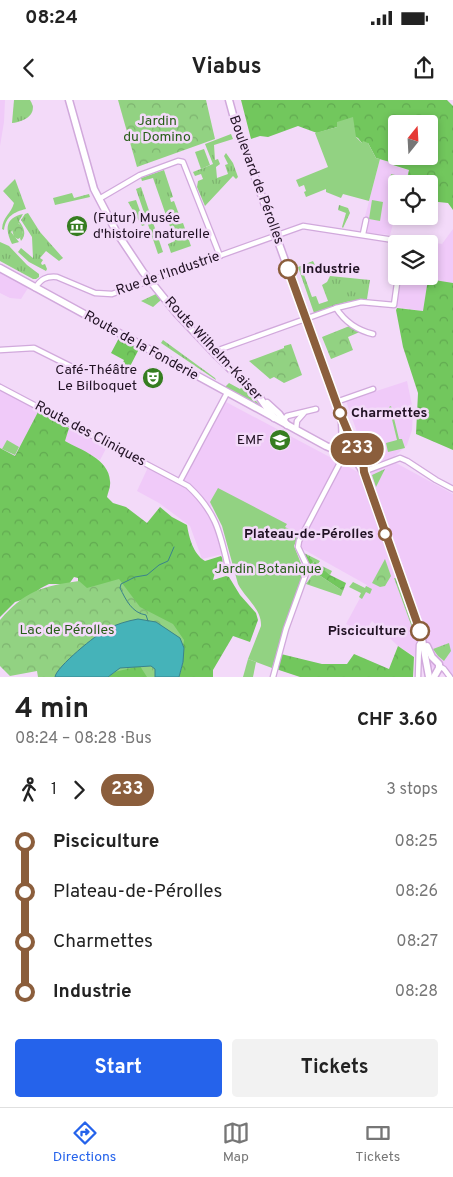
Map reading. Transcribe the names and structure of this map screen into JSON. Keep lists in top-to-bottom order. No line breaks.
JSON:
{"streets":{"main road":["Boulevard de Pérolles","Route de la Fonderie","Route Wilhelm-Kaiser"],"street":["Rue de l'Industrie","Route des Cliniques"]},"crossings":[["Boulevard de Pérolles","Rue de l'Industrie"],["Rue de l'Industrie","Route de la Fonderie"],["Rue de l'Industrie","Route Wilhelm-Kaiser"],["Route de la Fonderie","Route Wilhelm-Kaiser"]],"parks":["Jardin du Domino","Jardin Botanique","Lac de Pérolles"],"places":{"museum":["(Futur) Musée d'histoire naturelle"],"other":["Industrie","Charmettes","Plateau-de-Pérolles","Pisciculture"],"theatre":["Café-Théâtre Le Bilboquet"],"school or university":["EMF"]},"lines":["bus line 233"],"north":"top","page":{"status":"08:24","header":"Viabus","on_map":"233","heading":["4 min","08:24 – 08:28 · Bus","CHF 3.60"],"legs":["1","233","3 stops"],"list":[{"name":"Pisciculture","value":"08:25"},{"name":"Plateau-de-Pérolles","value":"08:26"},{"name":"Charmettes","value":"08:27"},{"name":"Industrie","value":"08:28"}],"buttons":["Start","Tickets"],"tabs":["Directions","Map","Tickets"]}}
